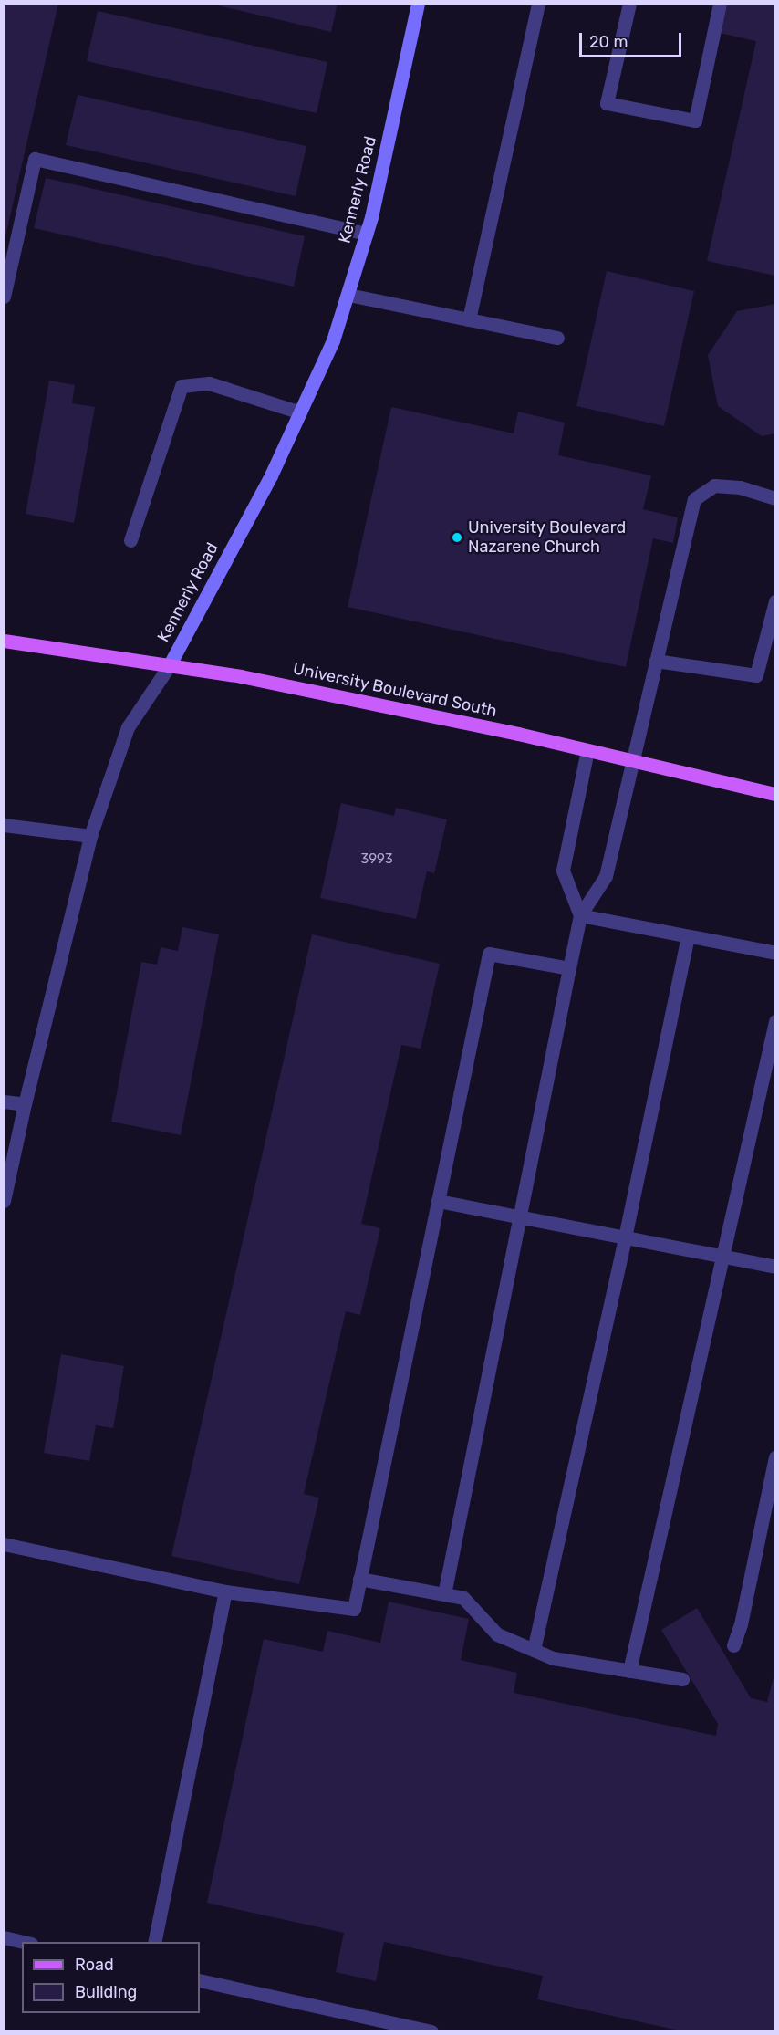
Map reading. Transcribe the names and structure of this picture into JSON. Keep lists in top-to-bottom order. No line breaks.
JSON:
{"streets":{"main road":["University Boulevard South"],"street":["Kennerly Road"]},"crossings":[["Kennerly Road","University Boulevard South"]],"places":["University Boulevard Nazarene Church"],"house_numbers":["3993"],"legend":["Road","Building"],"scale_bar":"20 m"}
